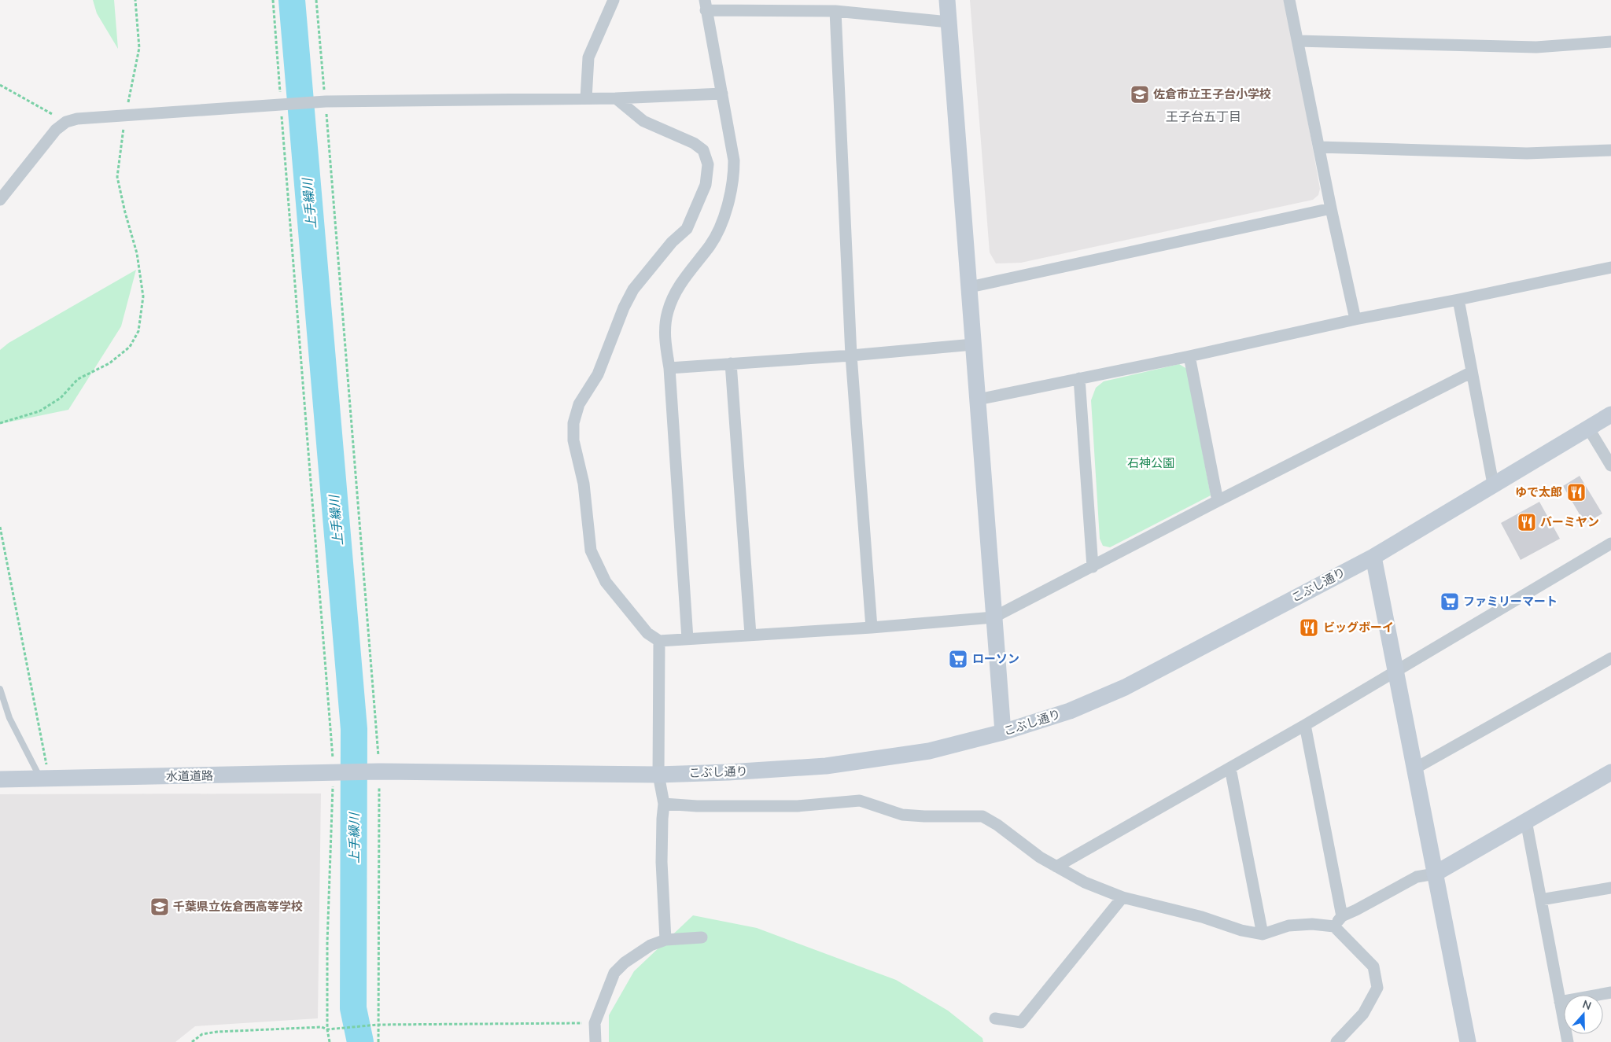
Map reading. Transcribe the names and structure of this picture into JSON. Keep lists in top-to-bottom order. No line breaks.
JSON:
{"streets":{"street":["こぶし通り","水道道路"]},"crossings":[["こぶし通り","水道道路"]],"districts":["王子台五丁目"],"water":["上手繰川"],"parks":["石神公園"],"places":{"school or university":["佐倉市立王子台小学校","千葉県立佐倉西高等学校"],"restaurant":["ゆで太郎","バーミヤン","ビッグボーイ"],"supermarket":["ファミリーマート","ローソン"]},"north":"top"}
